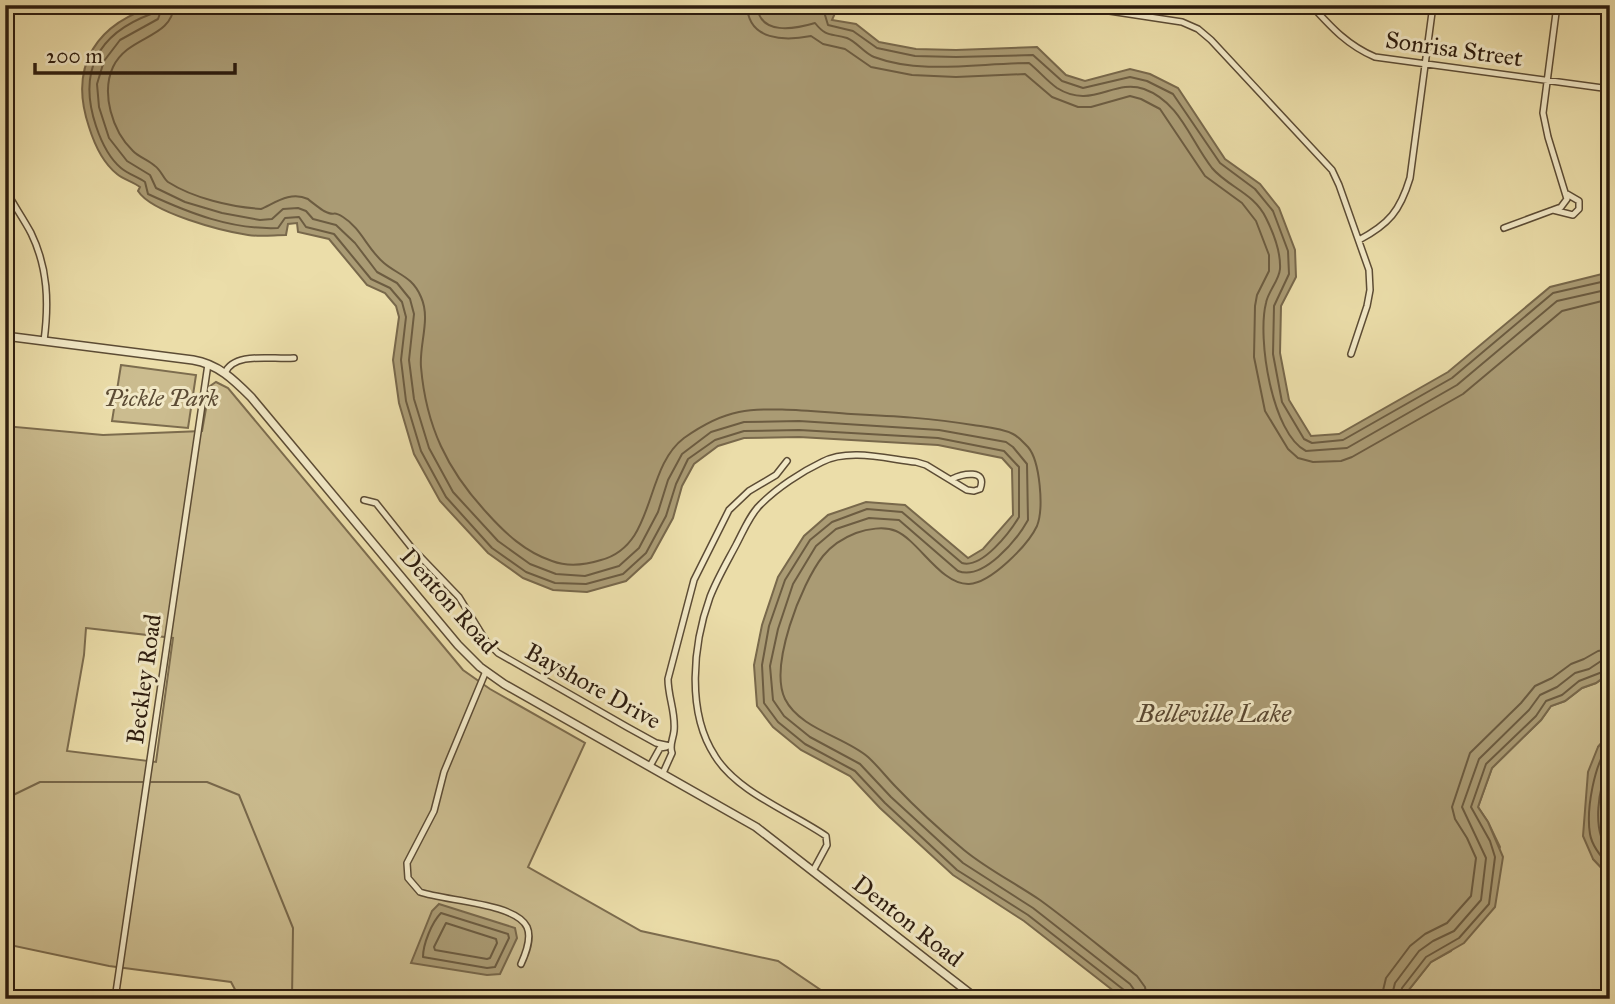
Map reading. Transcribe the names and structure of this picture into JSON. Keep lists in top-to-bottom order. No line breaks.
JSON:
{"streets":{"street":["Sonrisa Street","Denton Road","Beckley Road","Bayshore Drive"]},"crossings":[["Denton Road","Beckley Road"],["Denton Road","Bayshore Drive"]],"water":["Belleville Lake"],"parks":["Pickle Park"],"scale_bar":"200 m"}
